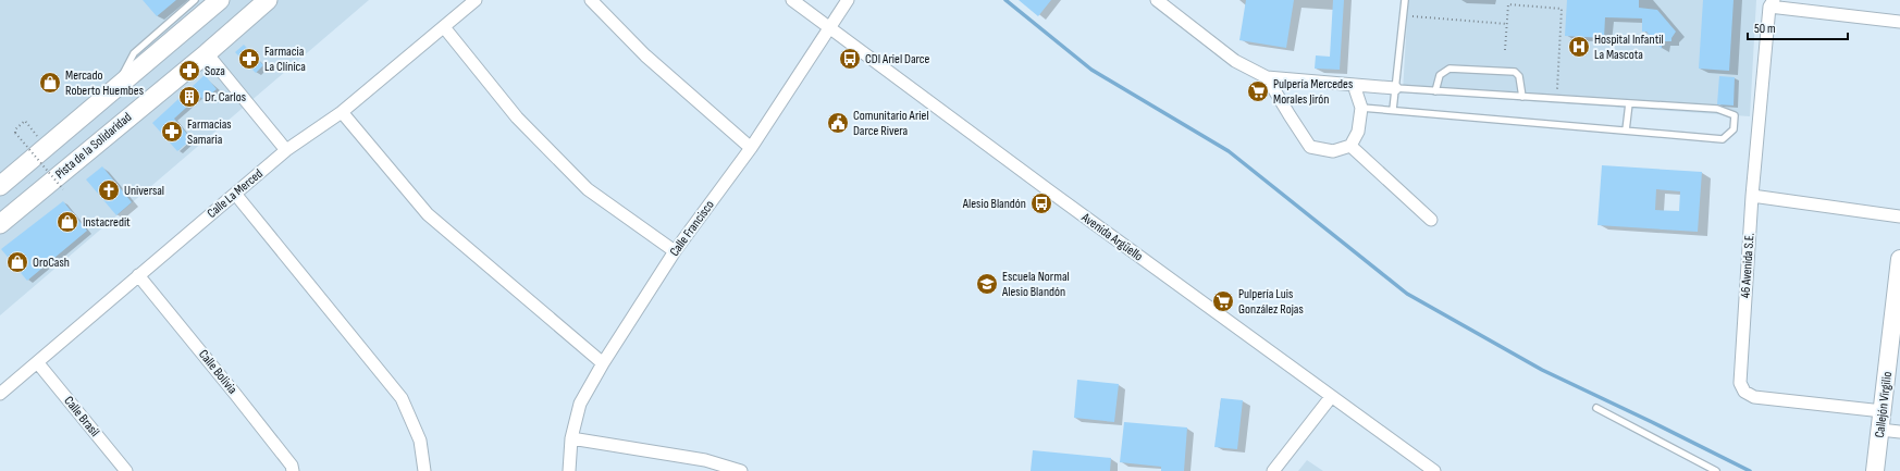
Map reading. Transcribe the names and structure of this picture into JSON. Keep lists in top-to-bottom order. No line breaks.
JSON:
{"streets":{"main road":["Pista de la Solidaridad"],"street":["Calle La Merced","Calle Francisco","Avenida Argüello","46 Avenida S.E.","Calle Bolivia","Callejón Virgilio","Calle Brasil"]},"crossings":[["Calle La Merced","Calle Bolivia"],["Calle La Merced","Calle Brasil"],["Calle Francisco","Avenida Argüello"],["46 Avenida S.E.","Callejón Virgilio"]],"places":{"hospital":["Hospital Infantil La Mascota"],"pharmacy":["Farmacia La Clínica","Soza","Farmacias Samaria"],"bus stop":["CDI Ariel Darce","Alesio Blandón"],"shop":["Mercado Roberto Huembes","Instacredit","OroCash"],"supermarket":["Pulpería Mercedes Morales Jirón","Pulpería Luis González Rojas"],"building":["Dr. Carlos"],"public building":["Comunitario Ariel Darce Rivera"],"church":["Universal"],"school or university":["Escuela Normal Alesio Blandón"]},"scale_bar":"50 m"}
